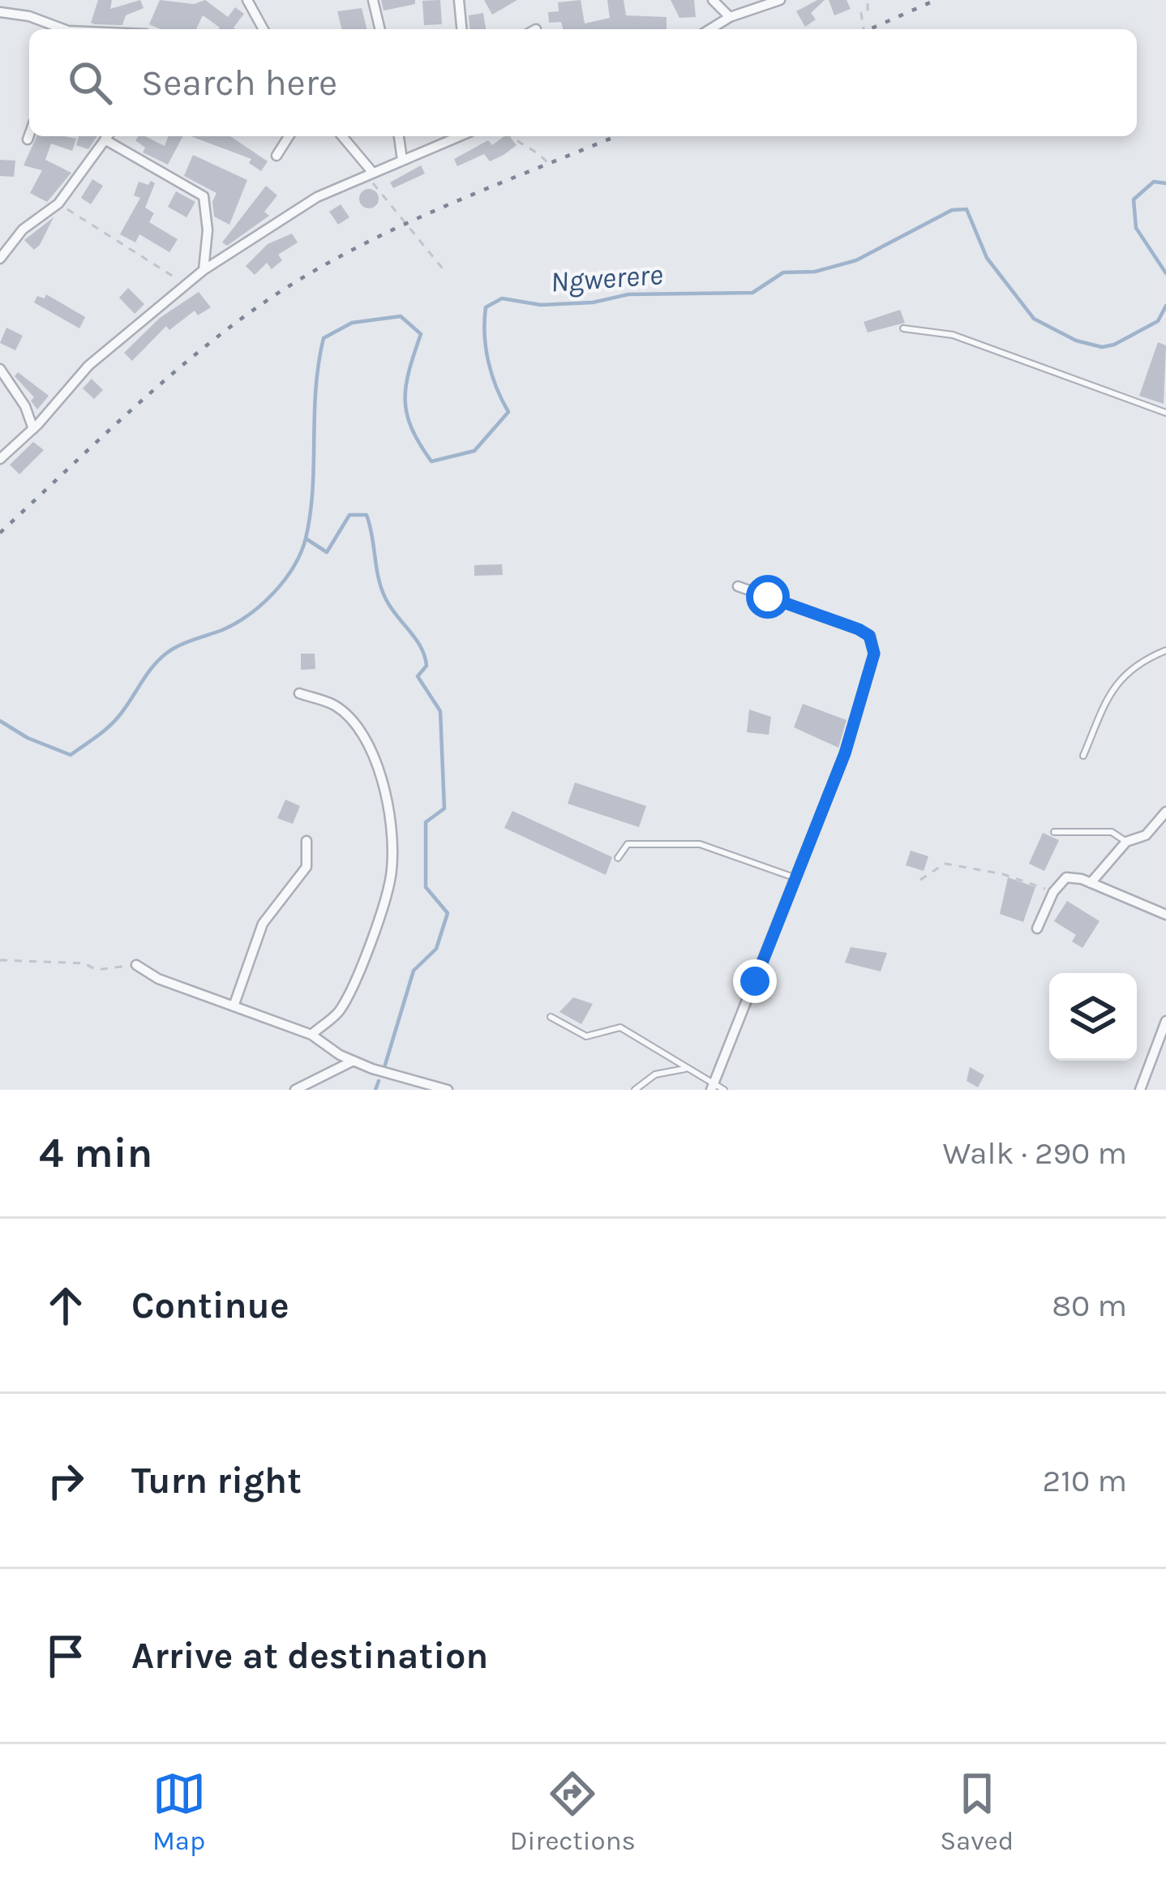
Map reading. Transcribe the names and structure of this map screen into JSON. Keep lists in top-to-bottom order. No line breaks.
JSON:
{"water":["Ngwerere"],"page":{"search":"Search here","heading":["4 min","Walk · 290 m"],"list":[["Continue","80 m"],["Turn right","210 m"],"Arrive at destination"],"nav":["Map","Directions","Saved"]}}
